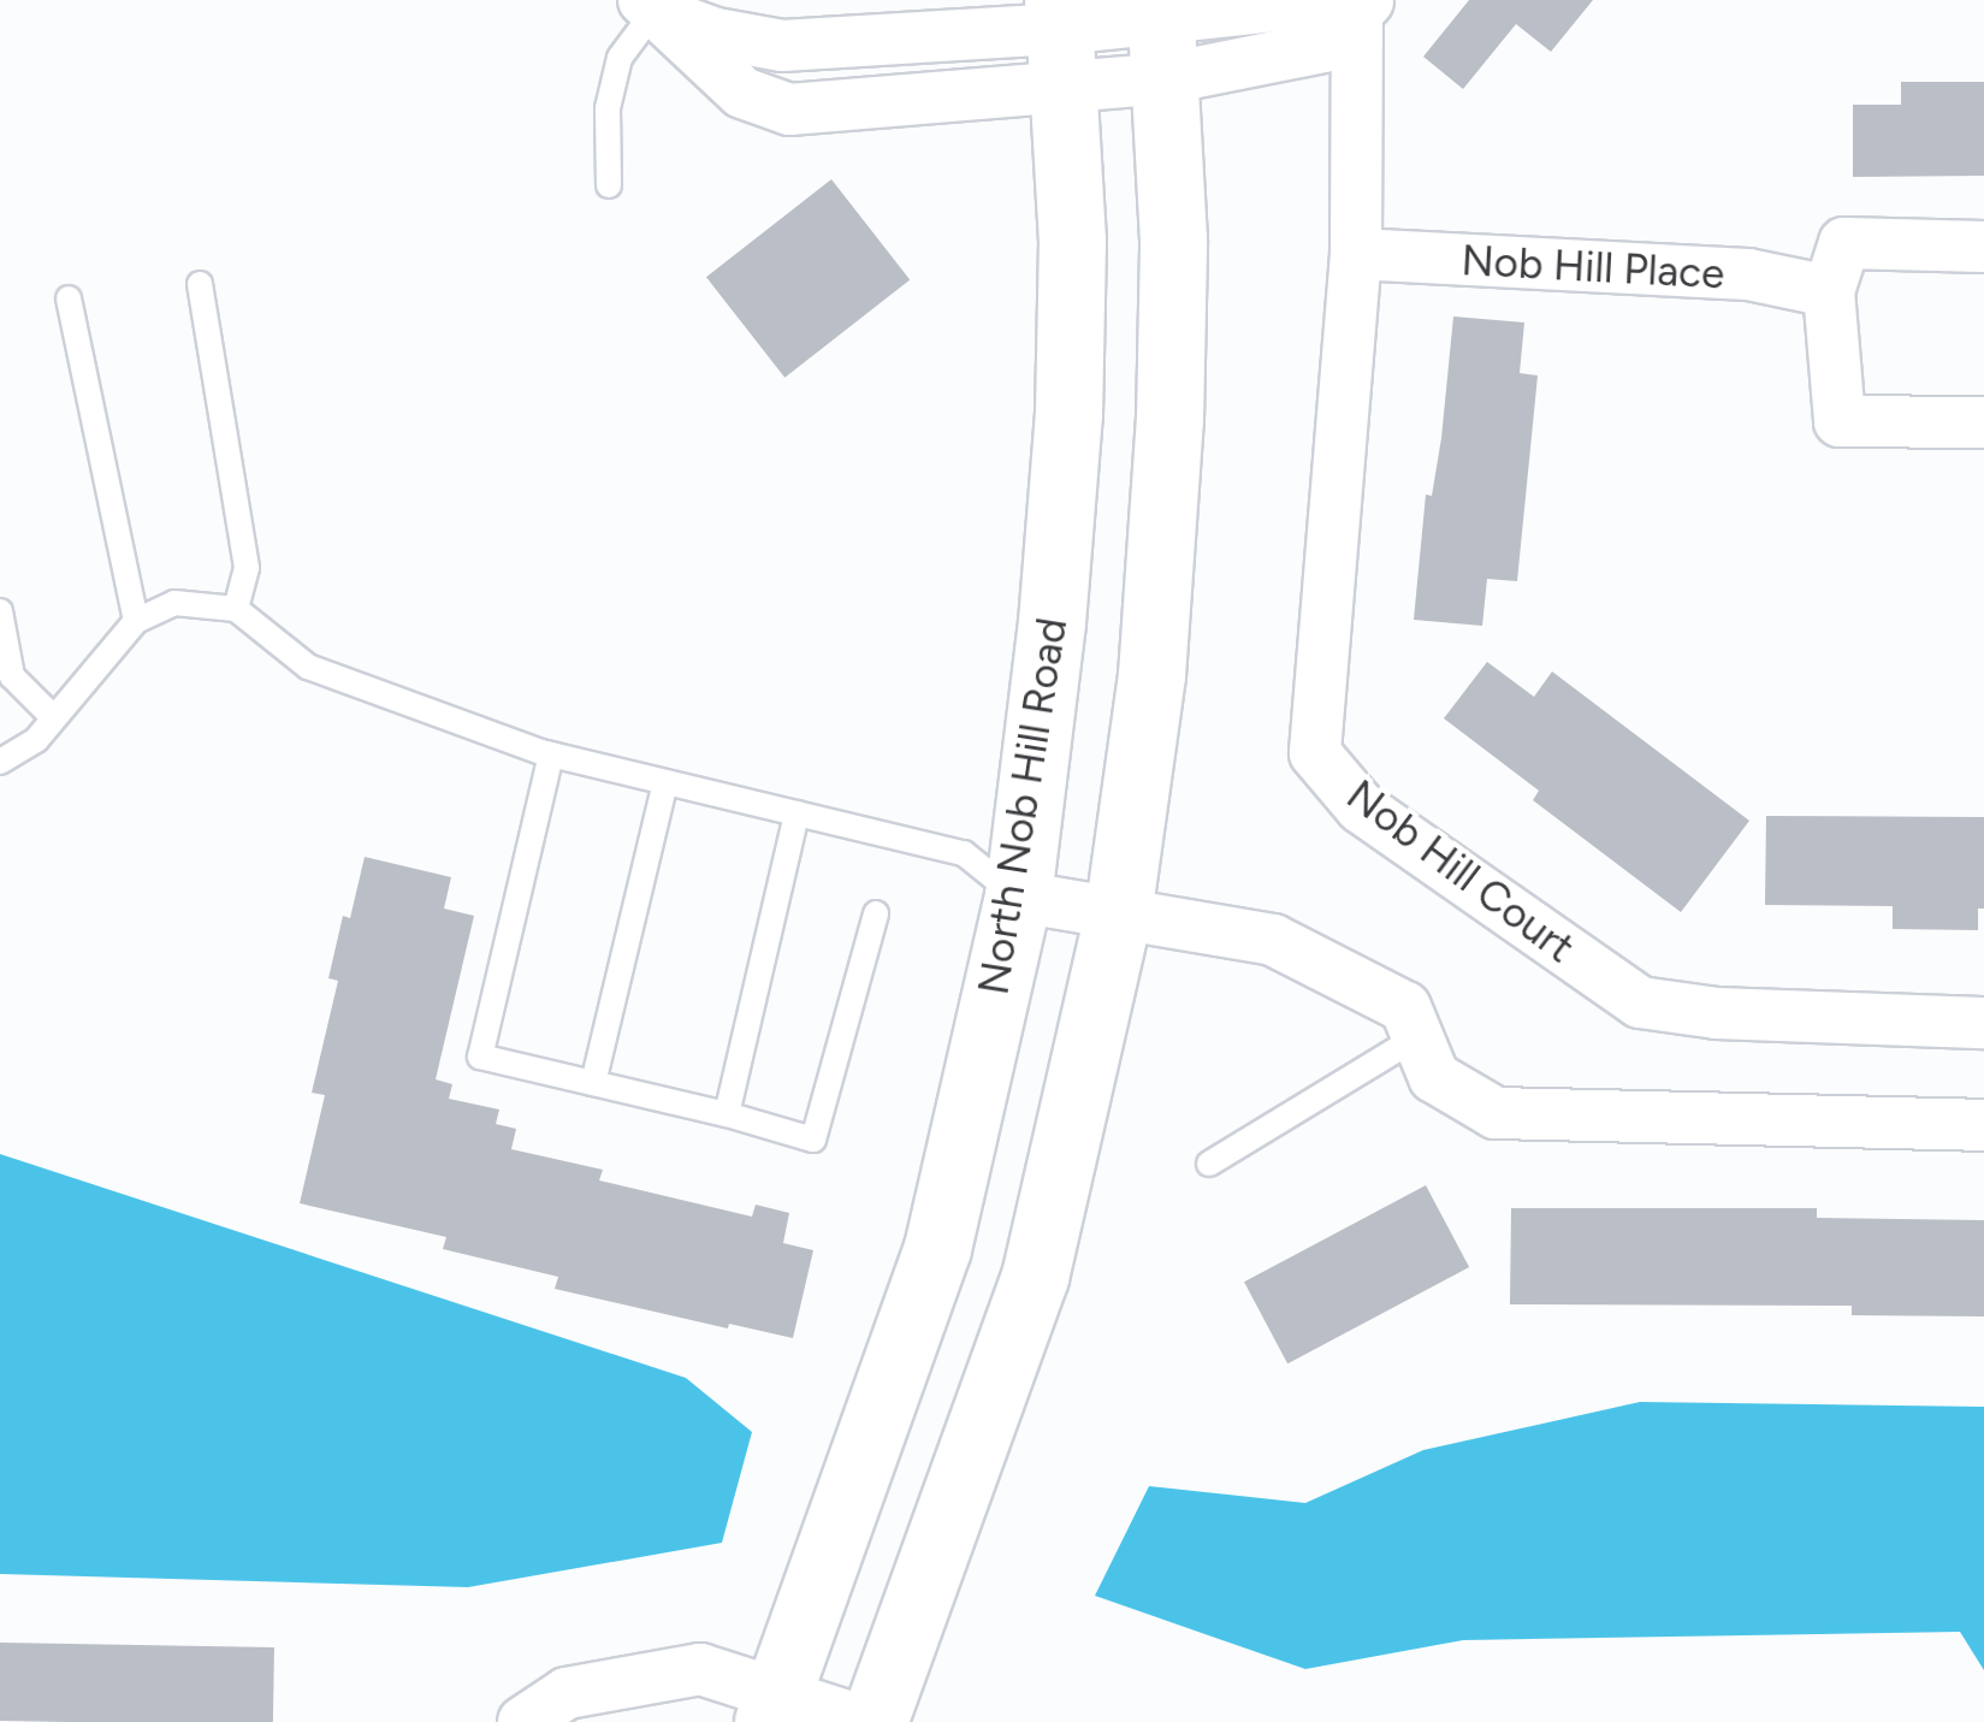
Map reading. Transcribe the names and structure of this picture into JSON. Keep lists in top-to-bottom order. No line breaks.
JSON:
{"streets":{"main road":["North Nob Hill Road"],"street":["Nob Hill Place","Nob Hill Court"]},"crossings":[["Nob Hill Place","Nob Hill Court"]]}
